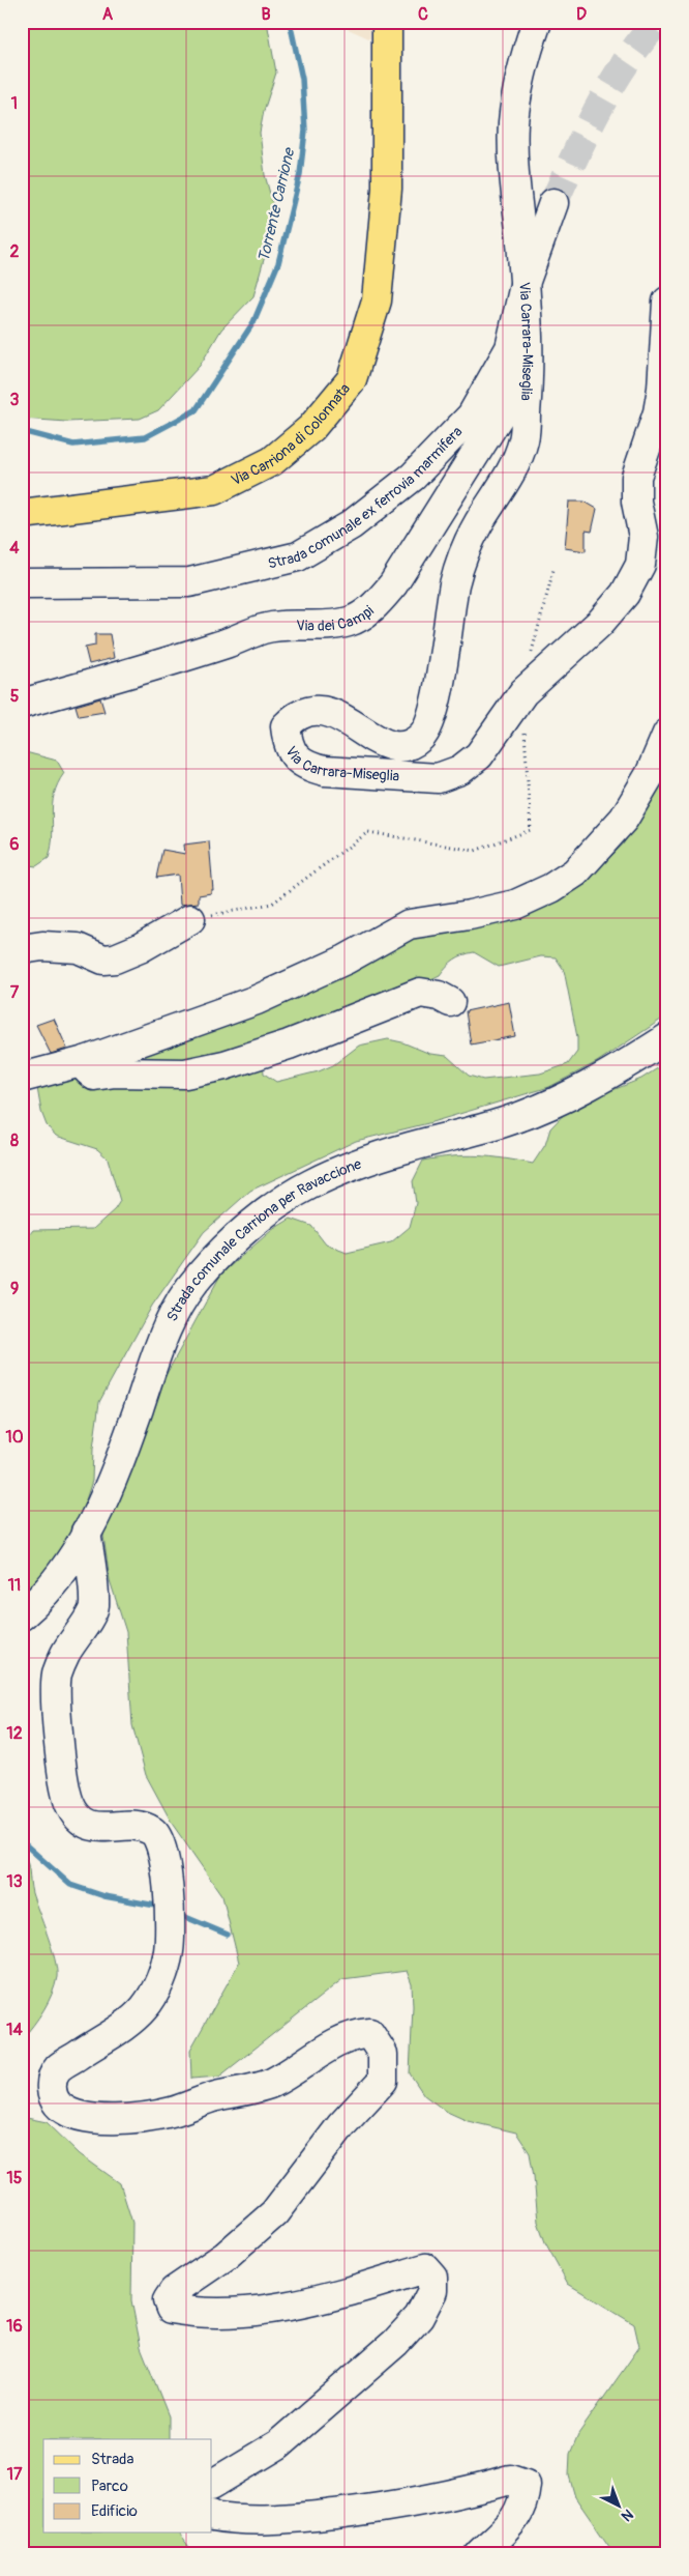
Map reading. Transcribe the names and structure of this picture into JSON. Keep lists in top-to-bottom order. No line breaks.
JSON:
{"streets":{"main road":["Via Carriona di Colonnata"],"street":["Via Carrara-Miseglia","Strada comunale ex ferrovia marmifera","Via dei Campi","Strada comunale Carriona per Ravaccione"]},"crossings":[["Via Carrara-Miseglia","Strada comunale ex ferrovia marmifera"],["Via Carrara-Miseglia","Via dei Campi"]],"water":["Torrente Carrione"],"legend":["Strada","Parco","Edificio"],"north":"bottom right","grid":{"columns":["A","B","C","D"],"rows":["1","2","3","4","5","6","7","8","9","10","11","12","13","14","15","16","17"]}}
